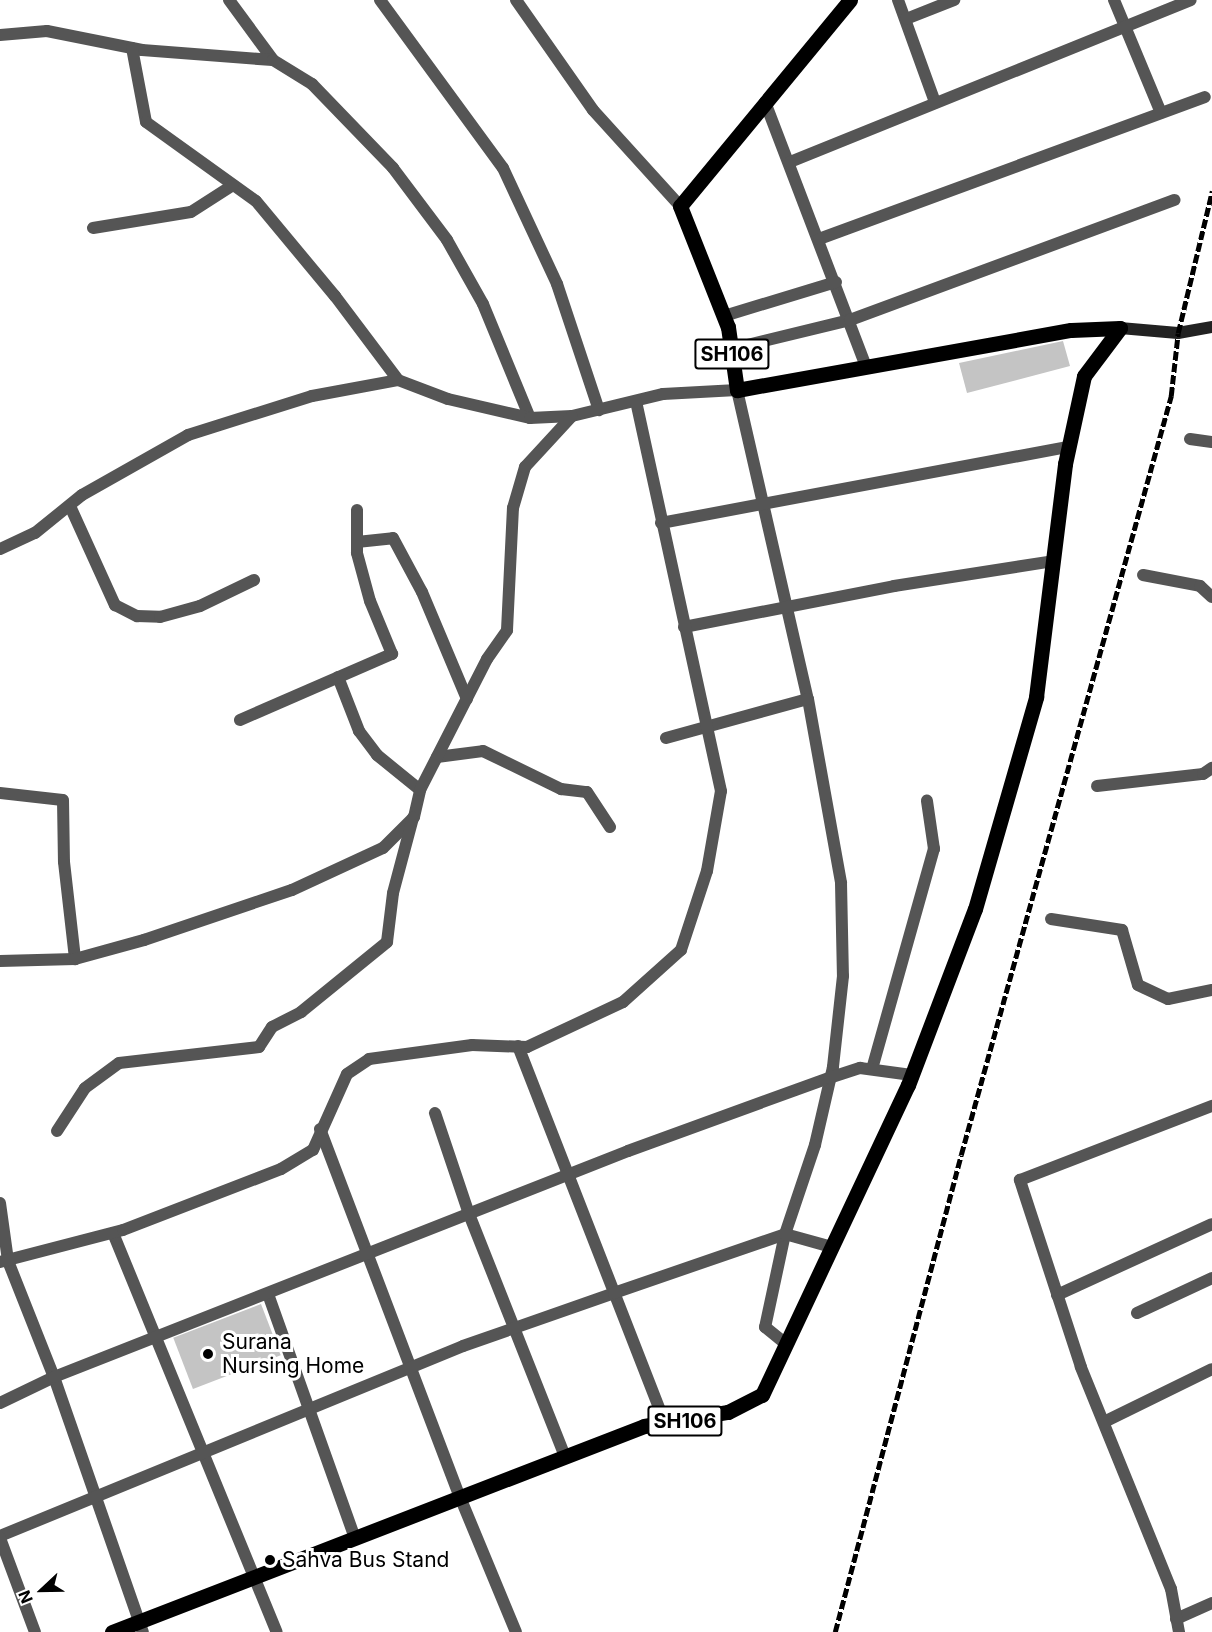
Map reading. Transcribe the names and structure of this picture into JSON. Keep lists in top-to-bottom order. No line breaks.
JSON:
{"streets":{"main road":["SH106"]},"places":["Surana Nursing Home","Sahva Bus Stand"],"north":"left"}
